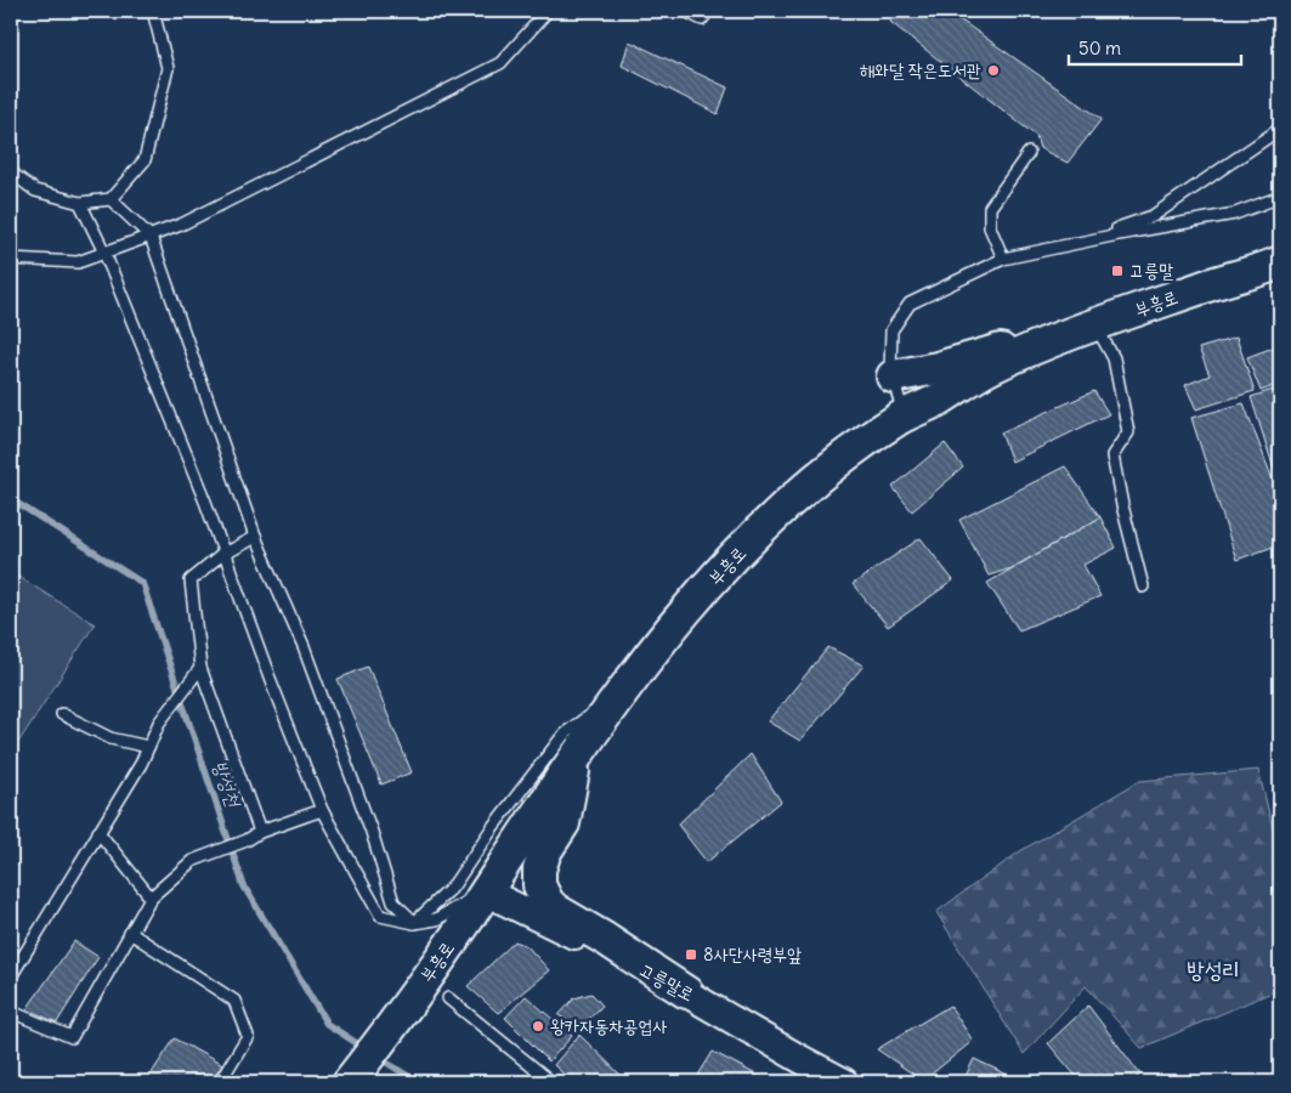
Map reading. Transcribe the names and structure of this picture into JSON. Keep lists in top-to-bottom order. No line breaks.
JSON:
{"streets":{"main road":["부흥로"],"street":["고릉말로"]},"crossings":[["부흥로","고릉말로"]],"districts":["방성리"],"water":["방성천"],"places":{"other":["해와달 작은도서관","왕카자동차공업사"],"transit":["고릉말","8사단사령부앞"]},"scale_bar":"50 m"}
